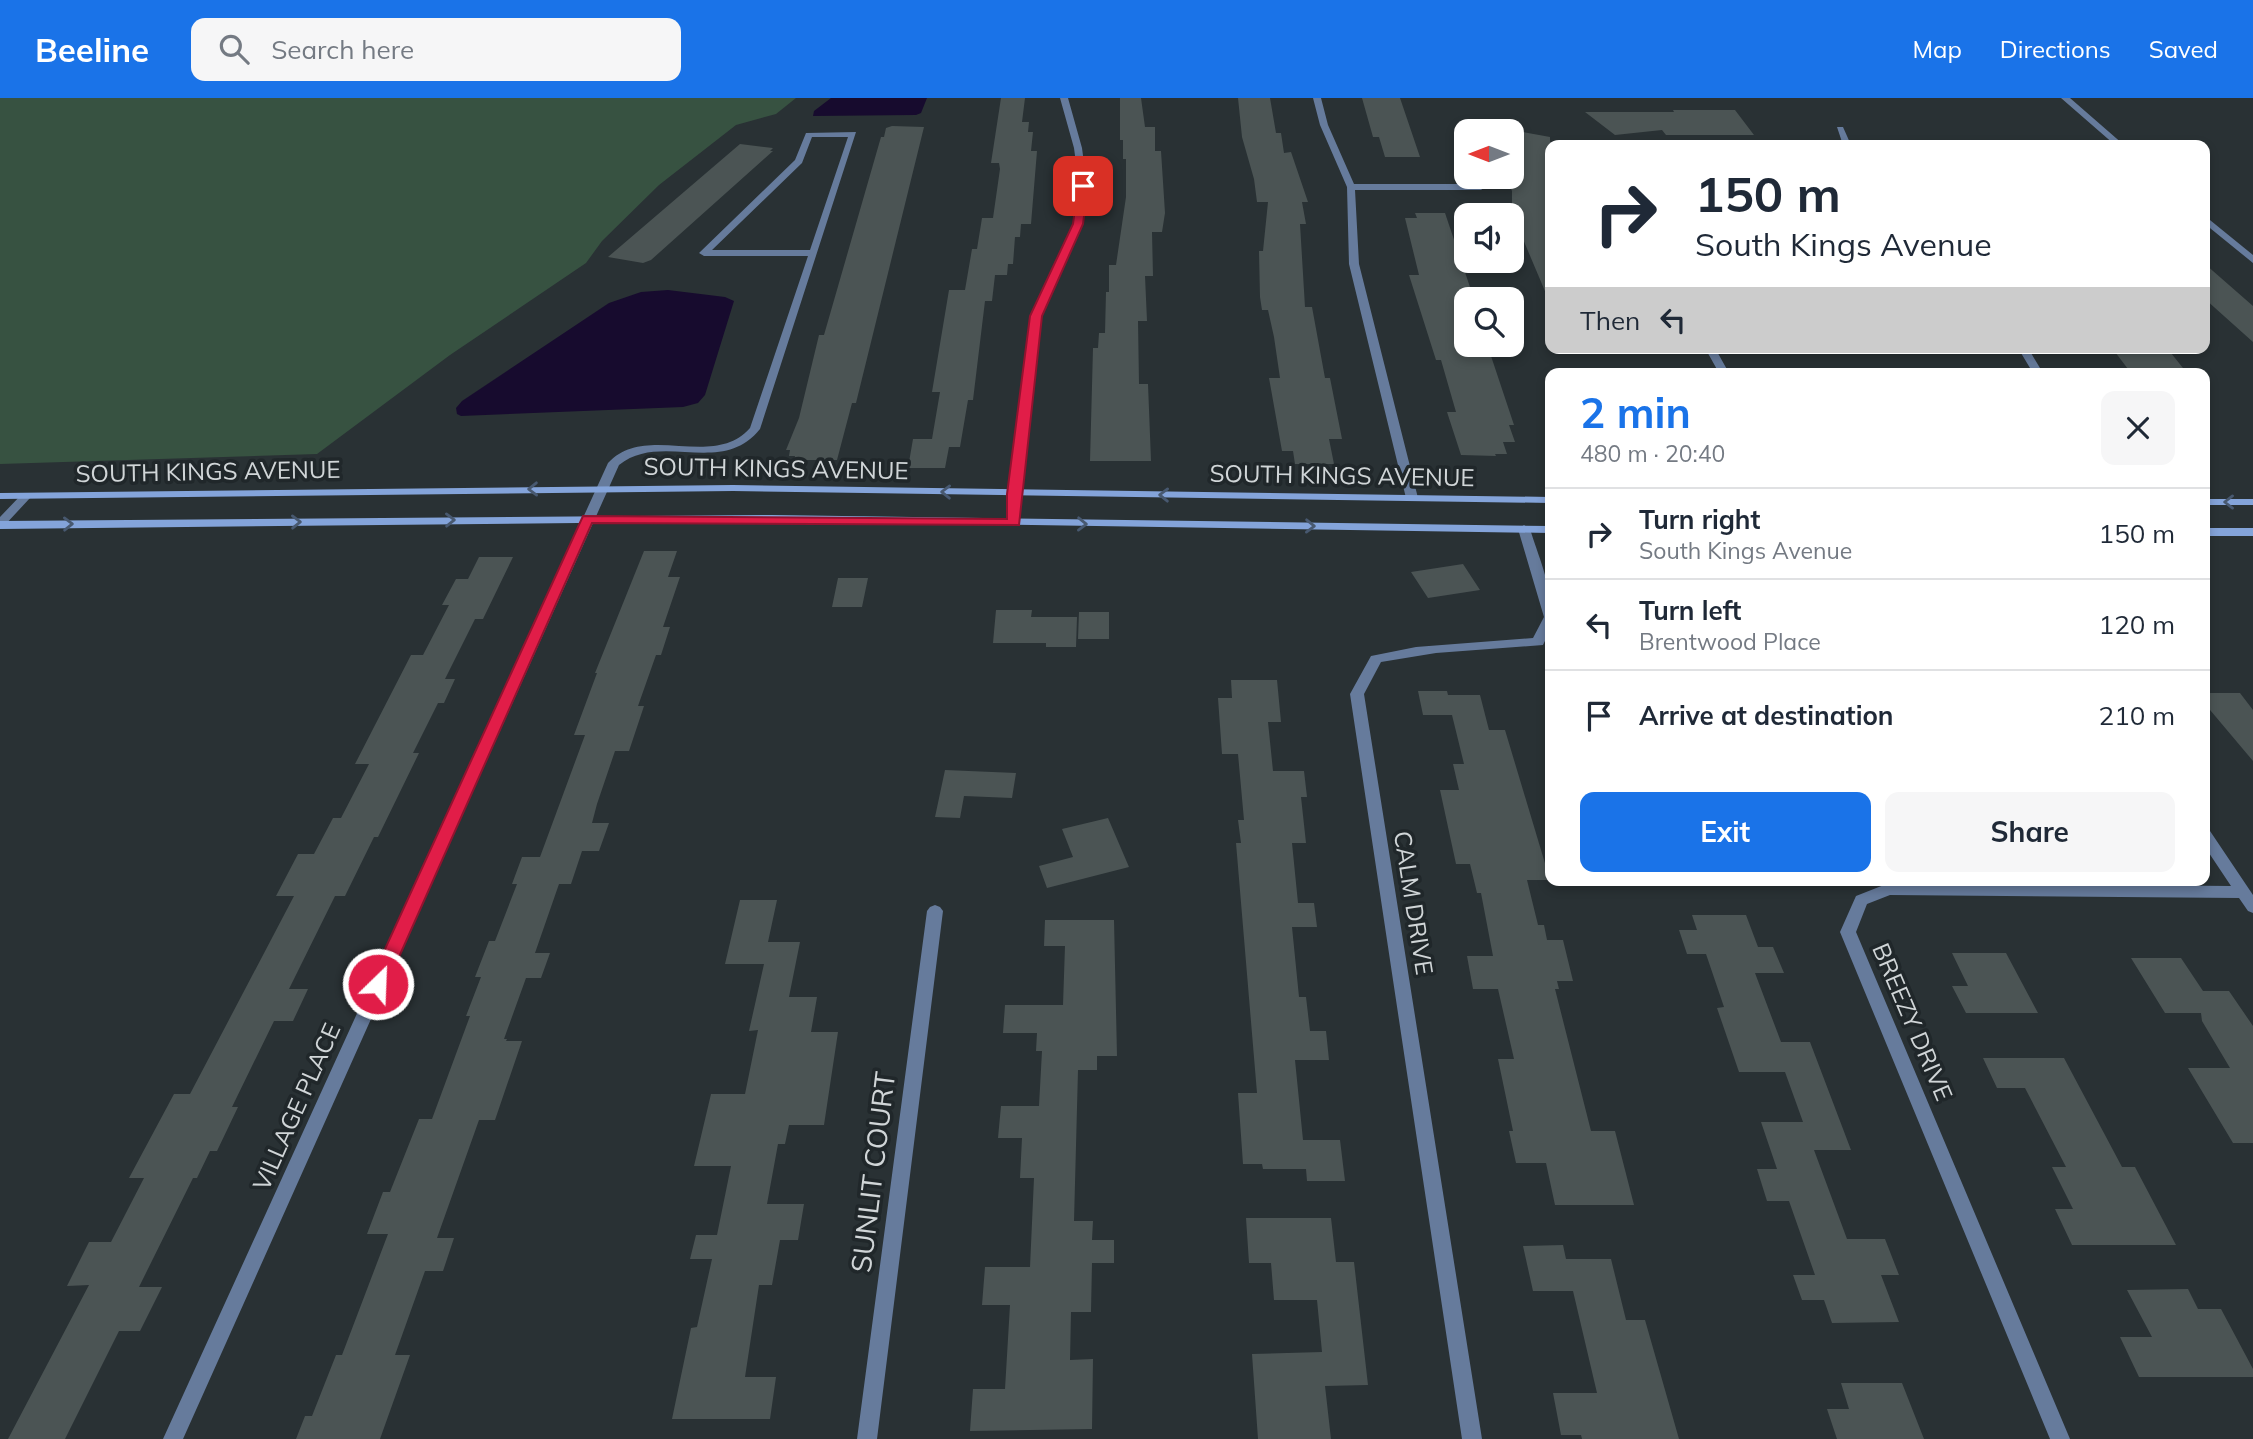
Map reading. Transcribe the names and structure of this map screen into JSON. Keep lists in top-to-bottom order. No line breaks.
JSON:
{"streets":{"main road":["SOUTH KINGS AVENUE"],"street":["CALM DRIVE","BREEZY DRIVE","VILLAGE PLACE","SUNLIT COURT"]},"crossings":[["SOUTH KINGS AVENUE","CALM DRIVE"],["SOUTH KINGS AVENUE","VILLAGE PLACE"]],"north":"left","page":{"header":"Beeline","search":"Search here","nav":["Map","Directions","Saved"],"turn":["150 m","South Kings Avenue"],"then":"Then","heading":["2 min","480 m · 20:40"],"list":[{"name":"Turn right","note":"South Kings Avenue","value":"150 m"},{"name":"Turn left","note":"Brentwood Place","value":"120 m"},{"name":"Arrive at destination","value":"210 m"}],"buttons":["Exit","Share"]}}
